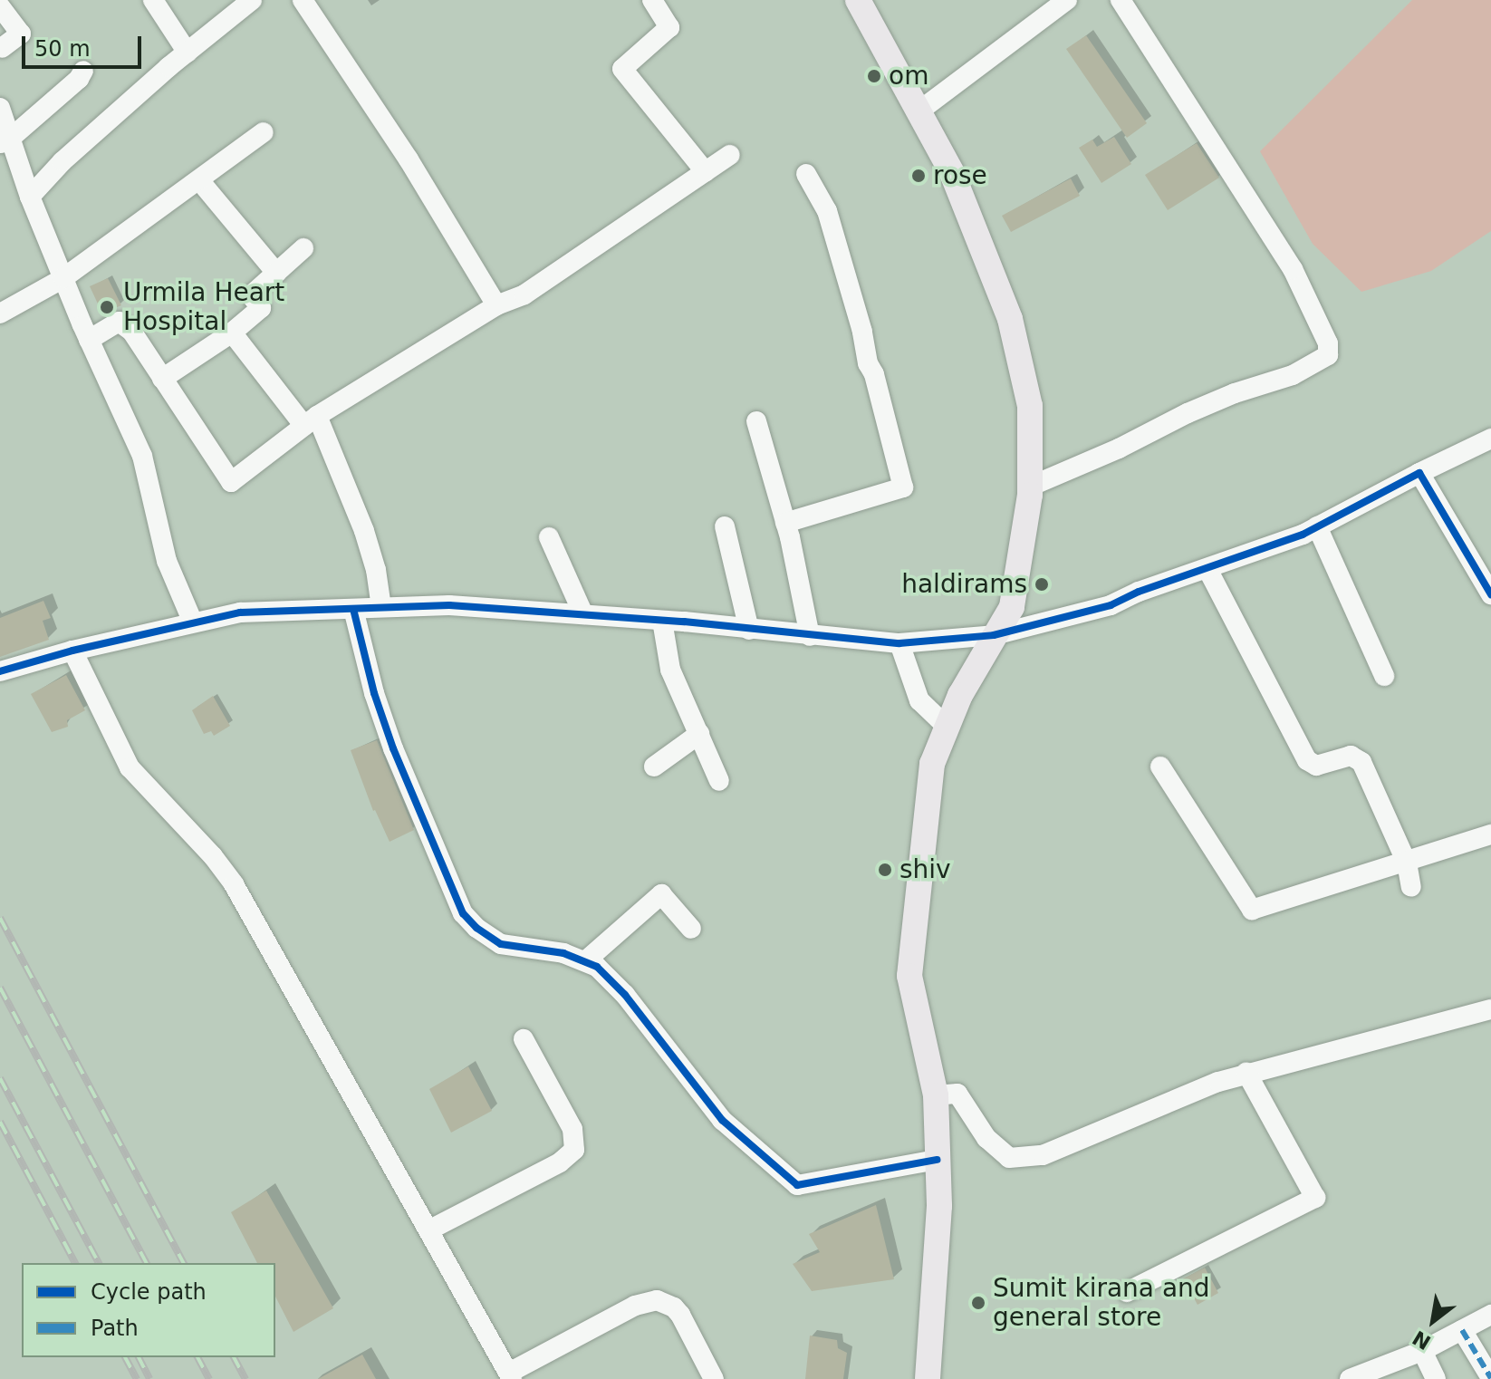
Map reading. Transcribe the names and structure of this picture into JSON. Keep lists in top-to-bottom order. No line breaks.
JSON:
{"places":["om","rose","Urmila Heart Hospital","haldirams","shiv","Sumit kirana and general store"],"legend":["Cycle path","Path"],"scale_bar":"50 m","north":"bottom left"}
